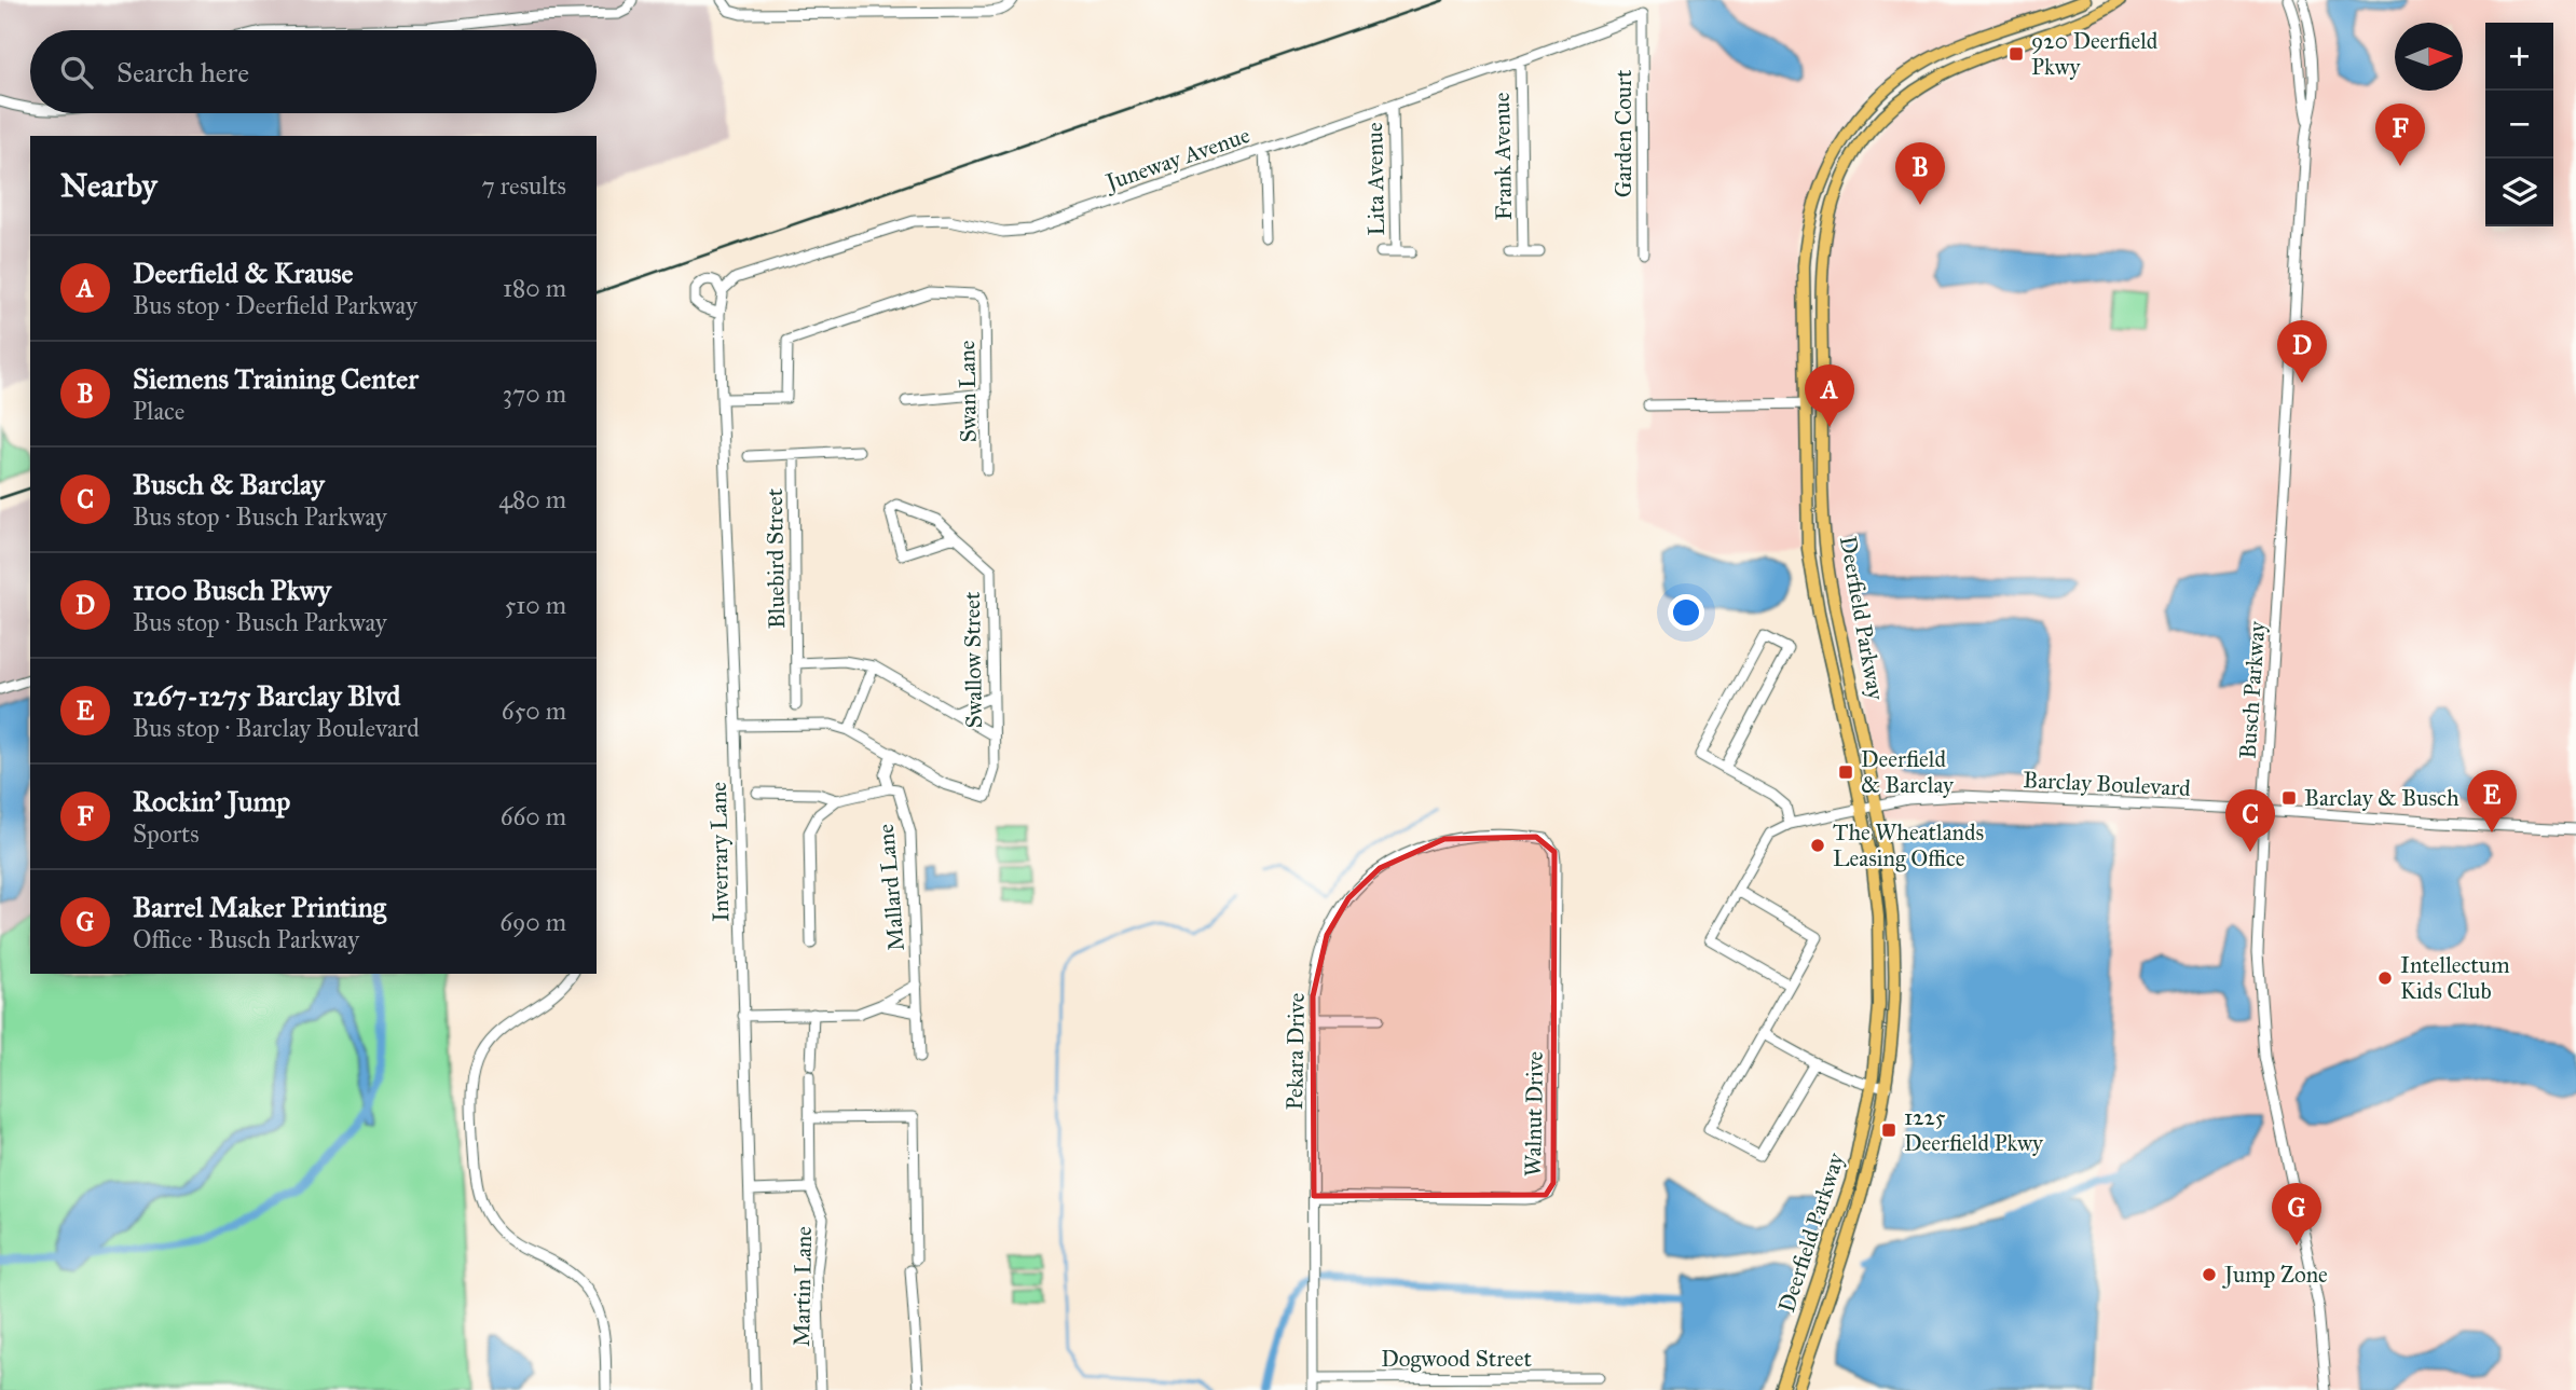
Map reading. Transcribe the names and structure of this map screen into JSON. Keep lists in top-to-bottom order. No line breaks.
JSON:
{"streets":{"main road":["Deerfield Parkway"],"street":["Garden Court","Frank Avenue","Juneway Avenue","Lita Avenue","Swan Lane","Bluebird Street","Swallow Street","Busch Parkway","Barclay Boulevard","Inverrary Lane","Mallard Lane","Pekara Drive","Walnut Drive","Martin Lane","Dogwood Street"]},"crossings":[["Garden Court","Juneway Avenue"],["Frank Avenue","Juneway Avenue"],["Juneway Avenue","Lita Avenue"],["Juneway Avenue","Inverrary Lane"],["Swan Lane","Inverrary Lane"],["Deerfield Parkway","Barclay Boulevard"],["Busch Parkway","Barclay Boulevard"],["Pekara Drive","Walnut Drive"],["Pekara Drive","Dogwood Street"]],"places":{"transit":["920 Deerfield Pkwy","Deerfield & Barclay","Barclay & Busch","1225 Deerfield Pkwy"],"other":["The Wheatlands Leasing Office","Intellectum Kids Club","Jump Zone"]},"north":"right","page":{"map_buttons":["+","−"],"search":"Search here","pins":["F","B","D","A","E","C","G"],"heading":["Nearby","7 results"],"list":[{"mark":"A","name":"Deerfield & Krause","note":"Bus stop · Deerfield Parkway","value":"180 m"},{"mark":"B","name":"Siemens Training Center","note":"Place","value":"370 m"},{"mark":"C","name":"Busch & Barclay","note":"Bus stop · Busch Parkway","value":"480 m"},{"mark":"D","name":"1100 Busch Pkwy","note":"Bus stop · Busch Parkway","value":"510 m"},{"mark":"E","name":"1267-1275 Barclay Blvd","note":"Bus stop · Barclay Boulevard","value":"650 m"},{"mark":"F","name":"Rockin' Jump","note":"Sports","value":"660 m"},{"mark":"G","name":"Barrel Maker Printing","note":"Office · Busch Parkway","value":"690 m"}]}}
